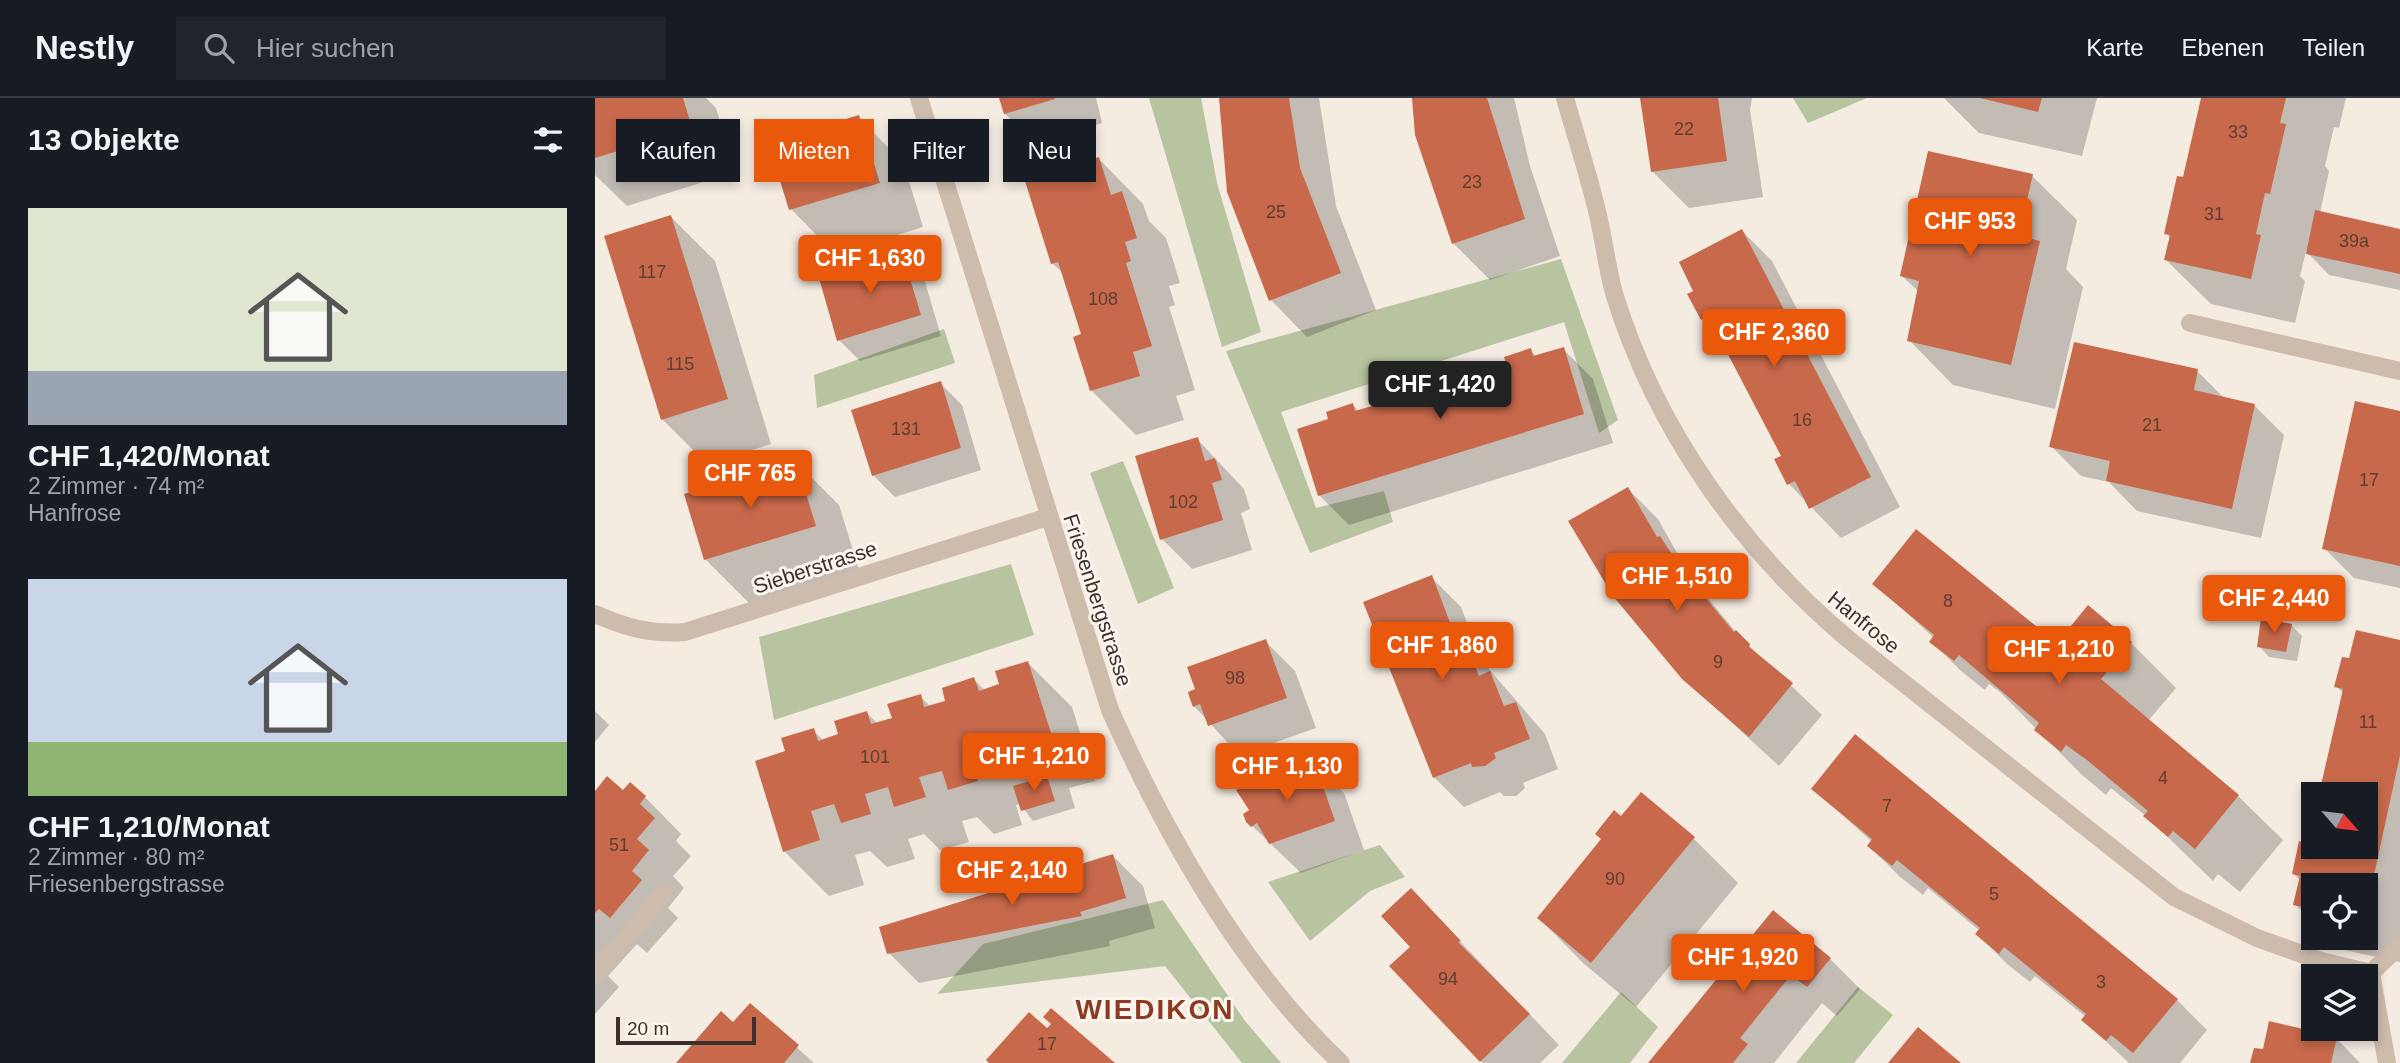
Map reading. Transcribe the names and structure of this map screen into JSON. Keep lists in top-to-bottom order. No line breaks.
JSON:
{"streets":{"street":["Sieberstrasse","Friesenbergstrasse","Hanfrose"]},"crossings":[["Sieberstrasse","Friesenbergstrasse"]],"districts":["WIEDIKON"],"house_numbers":["22","33","23","25","31","39a","117","108","115","16","21","131","17","102","8","9","98","11","101","4","7","51","90","5","94","3","17"],"scale_bar":"20 m","north":"bottom right","page":{"header":"Nestly","search":"Hier suchen","nav":["Karte","Ebenen","Teilen"],"heading":"13 Objekte","chip":["Kaufen","Mieten","Filter","Neu"],"list":[{"name":"CHF 1,420/Monat","note":"2 Zimmer · 74 m² · Hanfrose"},{"name":"CHF 1,210/Monat","note":"2 Zimmer · 80 m² · Friesenbergstrasse"}],"price":["CHF 953","CHF 1,630","CHF 2,360","CHF 1,420","CHF 765","CHF 1,510","CHF 2,440","CHF 1,860","CHF 1,210","CHF 1,210","CHF 1,130","CHF 2,140","CHF 1,920"],"scale":"20 m"}}
